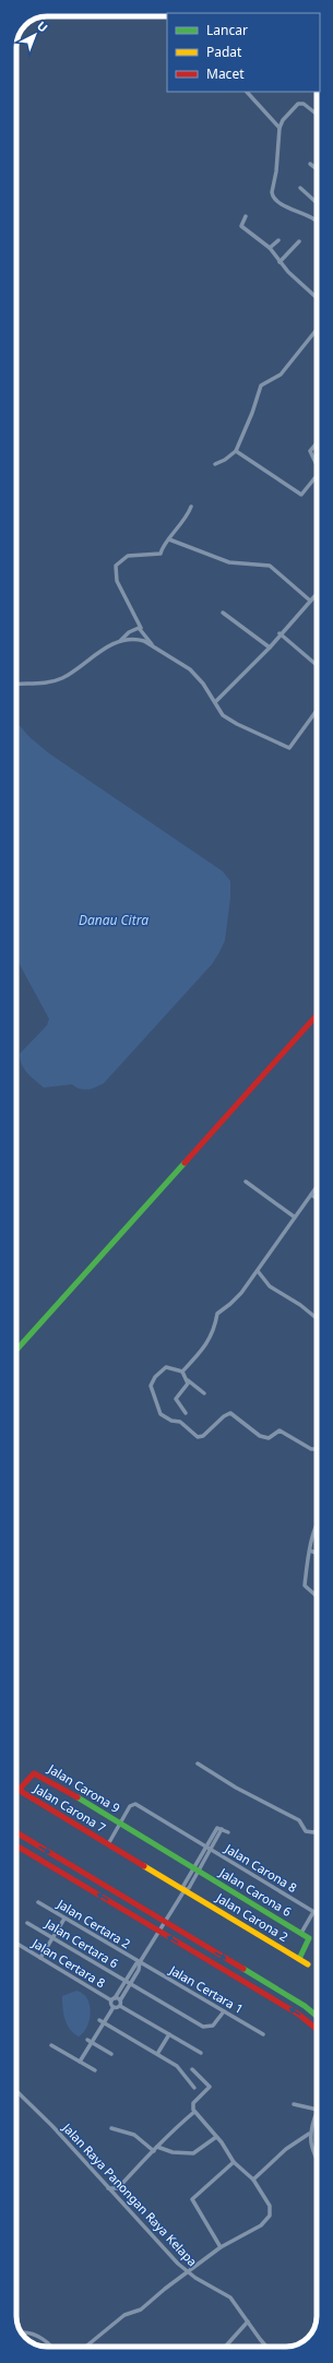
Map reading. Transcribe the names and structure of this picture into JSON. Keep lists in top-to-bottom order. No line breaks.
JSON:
{"streets":{"street":["Jalan Carona 9","Jalan Carona 7","Jalan Carona 8","Jalan Carona 6","Jalan Carona 2","Jalan Certara 2","Jalan Certara 6","Jalan Certara 8","Jalan Certara 1","Jalan Raya Panongan Raya Kelapa"]},"crossings":[["Jalan Carona 9","Jalan Carona 7"],["Jalan Carona 9","Jalan Carona 8"],["Jalan Carona 9","Jalan Carona 6"],["Jalan Carona 7","Jalan Carona 2"],["Jalan Certara 2","Jalan Certara 1"],["Jalan Certara 6","Jalan Certara 1"]],"water":["Danau Citra"],"legend":["Lancar","Padat","Macet"],"north":"top right"}
